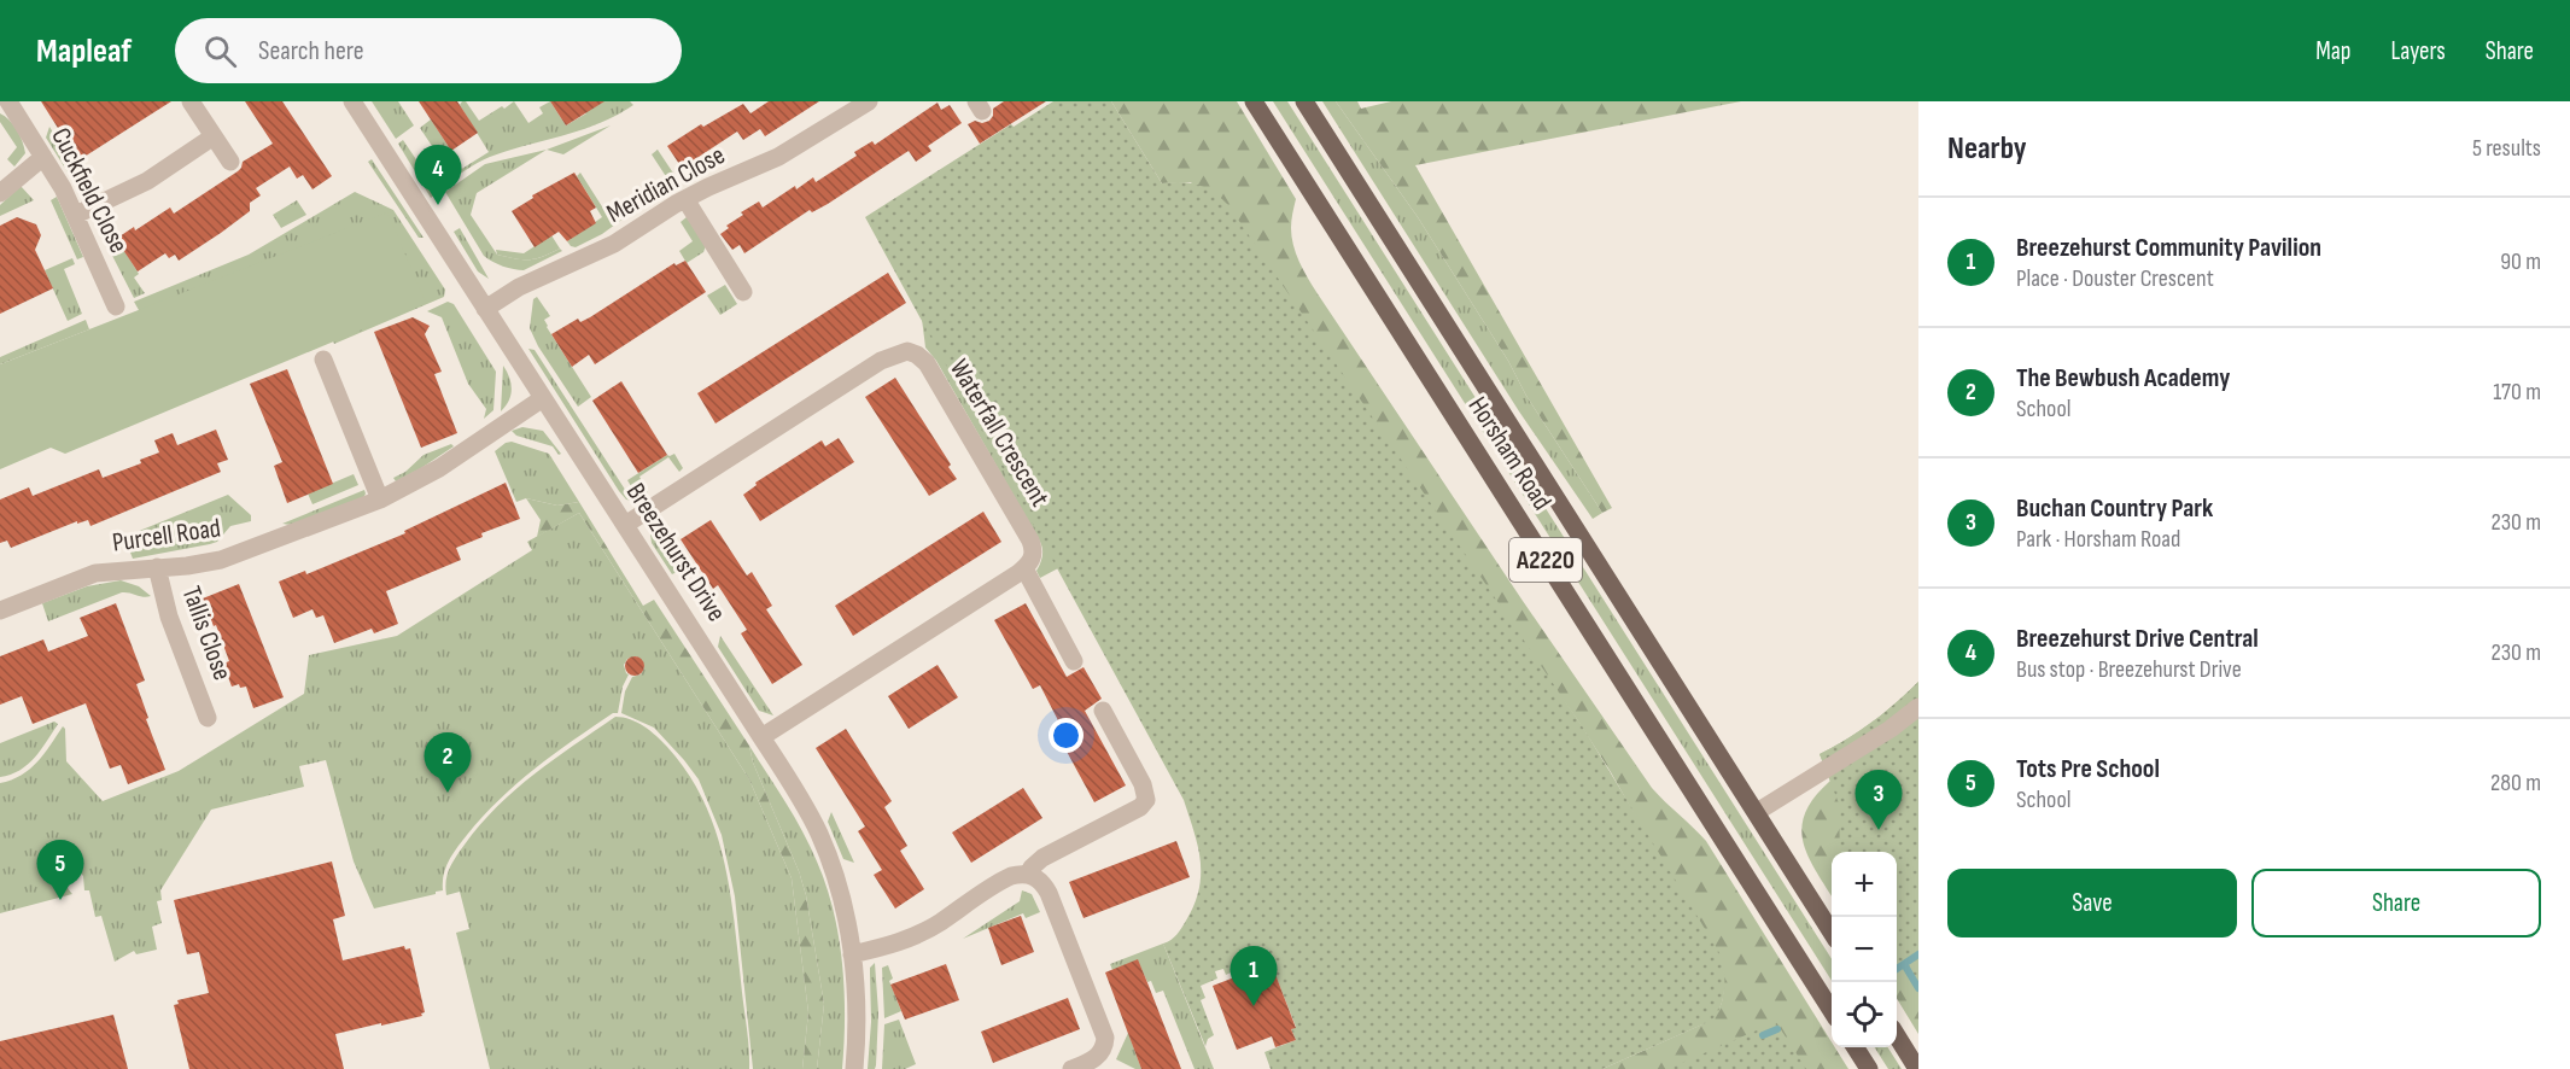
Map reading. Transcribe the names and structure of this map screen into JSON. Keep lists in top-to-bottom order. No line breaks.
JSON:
{"streets":{"main road":["Horsham Road","A2220"],"street":["Meridian Close","Cuckfield Close","Waterfall Crescent","Purcell Road","Breezehurst Drive","Tallis Close"]},"crossings":[["Meridian Close","Breezehurst Drive"],["Waterfall Crescent","Breezehurst Drive"],["Purcell Road","Breezehurst Drive"],["Purcell Road","Tallis Close"]],"page":{"header":"Mapleaf","search":"Search here","nav":["Map","Layers","Share"],"heading":["Nearby","5 results"],"pins":["4","2","3","5","1"],"list":[{"mark":"1","name":"Breezehurst Community Pavilion","note":"Place · Douster Crescent","value":"90 m"},{"mark":"2","name":"The Bewbush Academy","note":"School","value":"170 m"},{"mark":"3","name":"Buchan Country Park","note":"Park · Horsham Road","value":"230 m"},{"mark":"4","name":"Breezehurst Drive Central","note":"Bus stop · Breezehurst Drive","value":"230 m"},{"mark":"5","name":"Tots Pre School","note":"School","value":"280 m"}],"buttons":["Save","Share"],"map_buttons":["+","−"]}}
